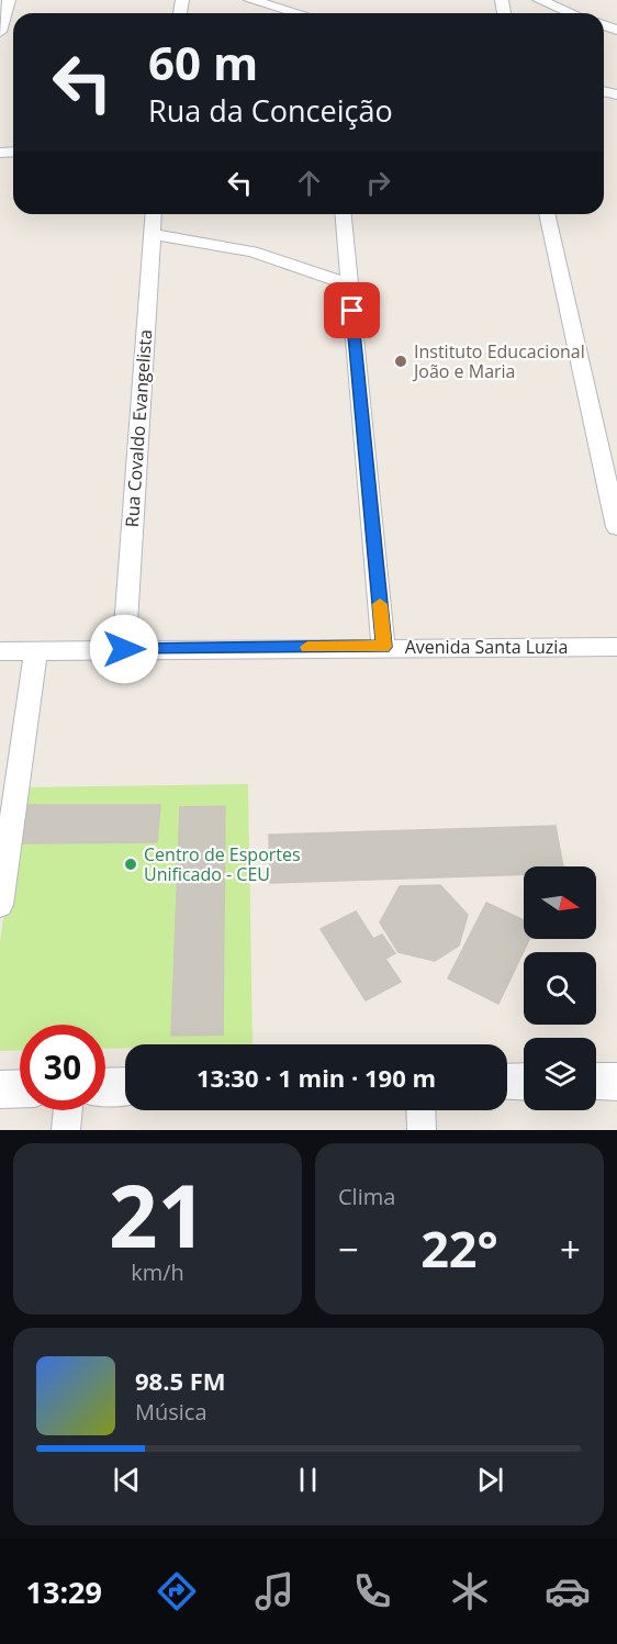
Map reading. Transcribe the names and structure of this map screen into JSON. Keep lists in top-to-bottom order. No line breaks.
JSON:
{"streets":{"street":["Rua Covaldo Evangelista","Avenida Santa Luzia"]},"crossings":[["Rua Covaldo Evangelista","Avenida Santa Luzia"]],"places":["Instituto Educacional João e Maria","Centro de Esportes Unificado - CEU"],"north":"right","page":{"turn":["60 m","Rua da Conceição"],"limit":"30","trip":"13:30 · 1 min · 190 m","tile":[["21","km/h"],"Clima"],"heat":["−","22°","+"],"song":["98.5 FM","Música"],"tabs":"13:29"}}
